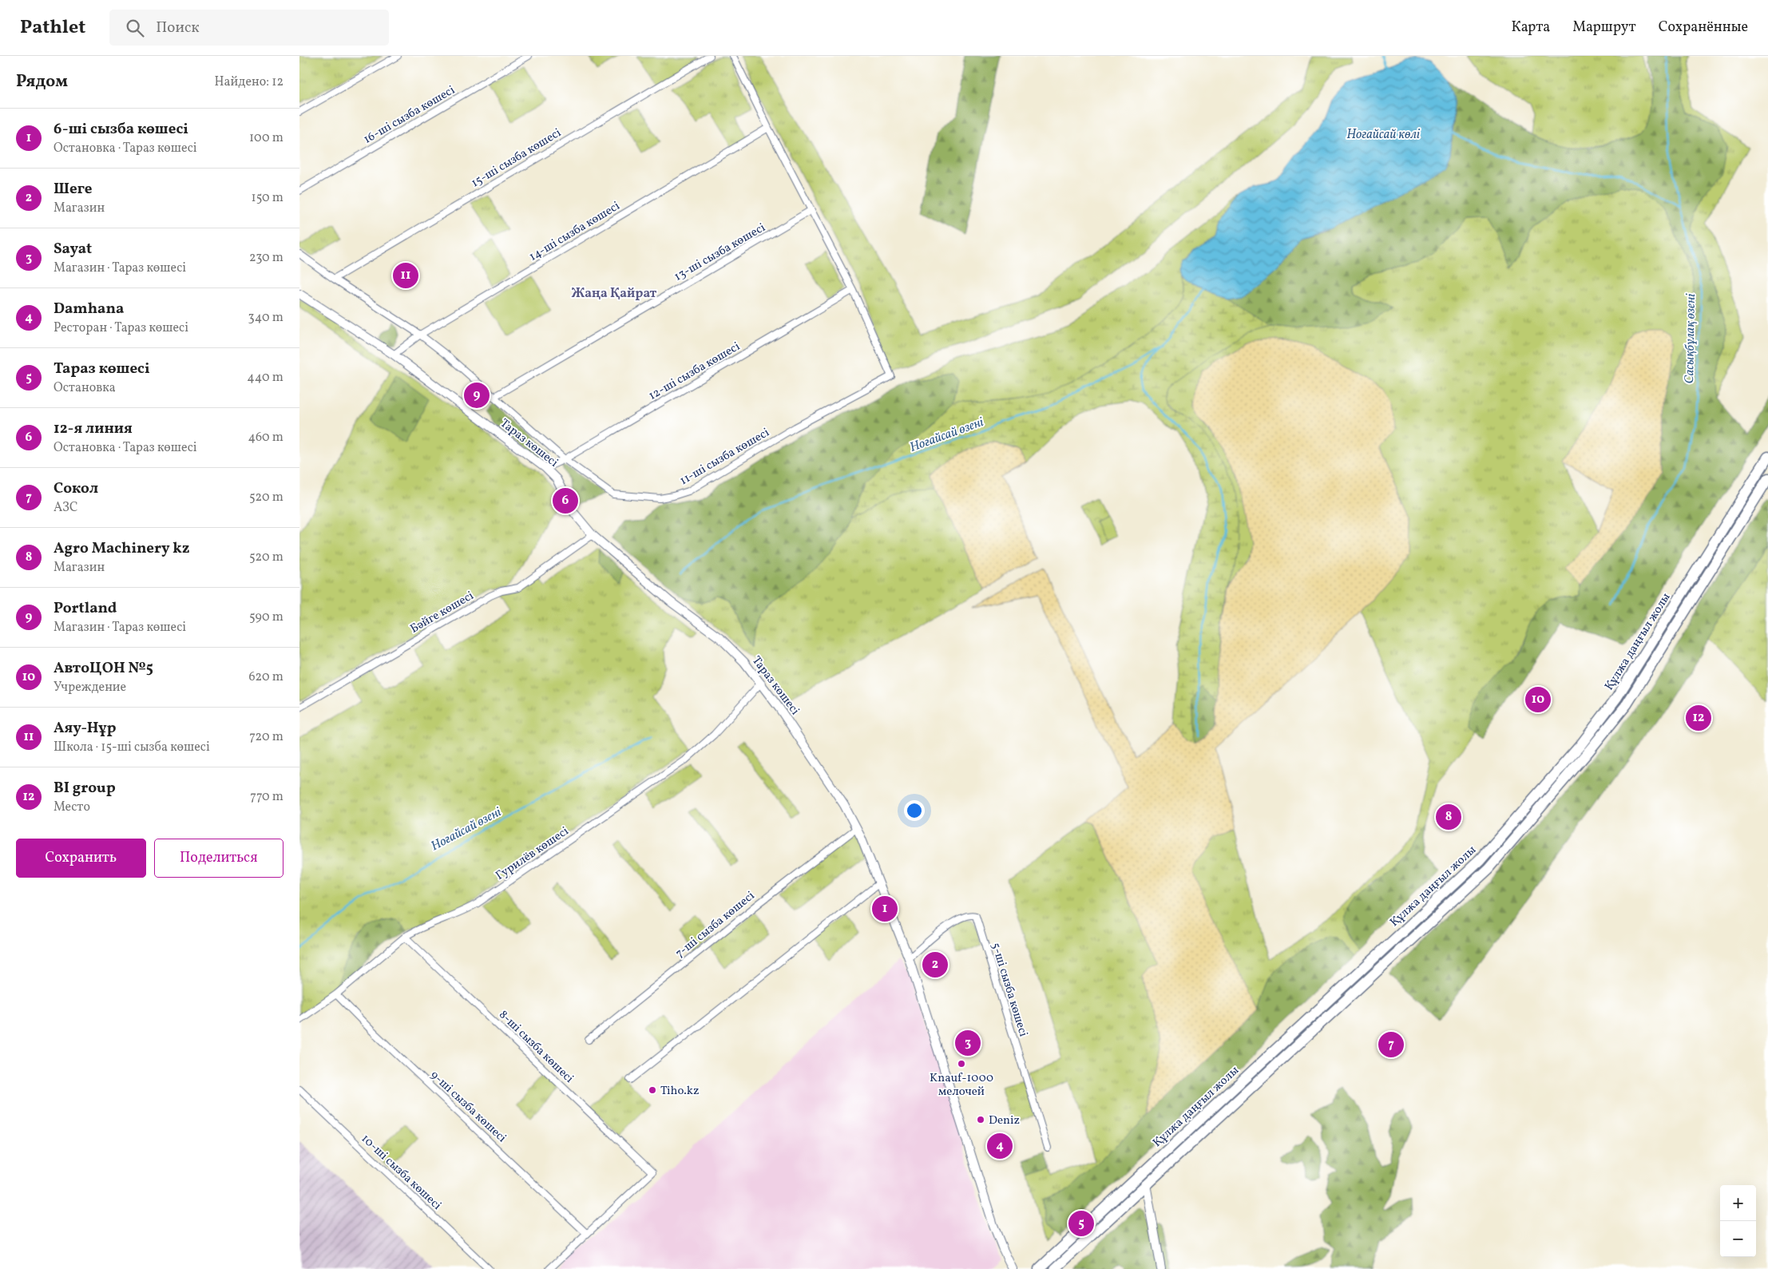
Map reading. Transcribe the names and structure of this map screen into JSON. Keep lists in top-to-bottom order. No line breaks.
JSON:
{"streets":{"main road":["Құлжа даңғыл жолы"],"street":["16-ші сызба көшесі","15-ші сызба көшесі","14-ші сызба көшесі","13-ші сызба көшесі","12-ші сызба көшесі","Тараз көшесі","11-ші сызба көшесі","Бәйге көшесі","Гурилёв көшесі","7-ші сызба көшесі","5-ші сызба көшесі","8-ші сызба көшесі","9-ші сызба көшесі","10-ші сызба көшесі"]},"crossings":[["15-ші сызба көшесі","11-ші сызба көшесі"],["14-ші сызба көшесі","Тараз көшесі"],["14-ші сызба көшесі","11-ші сызба көшесі"],["13-ші сызба көшесі","11-ші сызба көшесі"],["12-ші сызба көшесі","Тараз көшесі"],["12-ші сызба көшесі","11-ші сызба көшесі"],["Тараз көшесі","Бәйге көшесі"],["Тараз көшесі","Гурилёв көшесі"],["Тараз көшесі","7-ші сызба көшесі"],["Тараз көшесі","5-ші сызба көшесі"],["Гурилёв көшесі","8-ші сызба көшесі"],["Гурилёв көшесі","9-ші сызба көшесі"],["8-ші сызба көшесі","9-ші сызба көшесі"]],"districts":["Жаңа Қайрат"],"water":["Ноғайсай көлі","Сасықбұлақ өзені","Ноғайсай өзені"],"places":["Knauf-1000 мелочей","Tiho.kz","Deniz"],"page":{"header":"Pathlet","search":"Поиск","nav":["Карта","Маршрут","Сохранённые"],"heading":["Рядом","Найдено: 12"],"list":[{"mark":"1","name":"6-ші сызба көшесі","note":"Остановка · Тараз көшесі","value":"100 m"},{"mark":"2","name":"Шеге","note":"Магазин","value":"150 m"},{"mark":"3","name":"Sayat","note":"Магазин · Тараз көшесі","value":"230 m"},{"mark":"4","name":"Damhana","note":"Ресторан · Тараз көшесі","value":"340 m"},{"mark":"5","name":"Тараз көшесі","note":"Остановка","value":"440 m"},{"mark":"6","name":"12-я линия","note":"Остановка · Тараз көшесі","value":"460 m"},{"mark":"7","name":"Сокол","note":"АЗС","value":"520 m"},{"mark":"8","name":"Agro Machinery kz","note":"Магазин","value":"520 m"},{"mark":"9","name":"Portland","note":"Магазин · Тараз көшесі","value":"590 m"},{"mark":"10","name":"АвтоЦОН №5","note":"Учреждение","value":"620 m"},{"mark":"11","name":"Аяу-Нұр","note":"Школа · 15-ші сызба көшесі","value":"720 m"},{"mark":"12","name":"BI group","note":"Место","value":"770 m"}],"pins":["11","9","6","10","12","8","1","2","3","7","4","5"],"buttons":["Сохранить","Поделиться"],"map_buttons":["+","−"]}}
